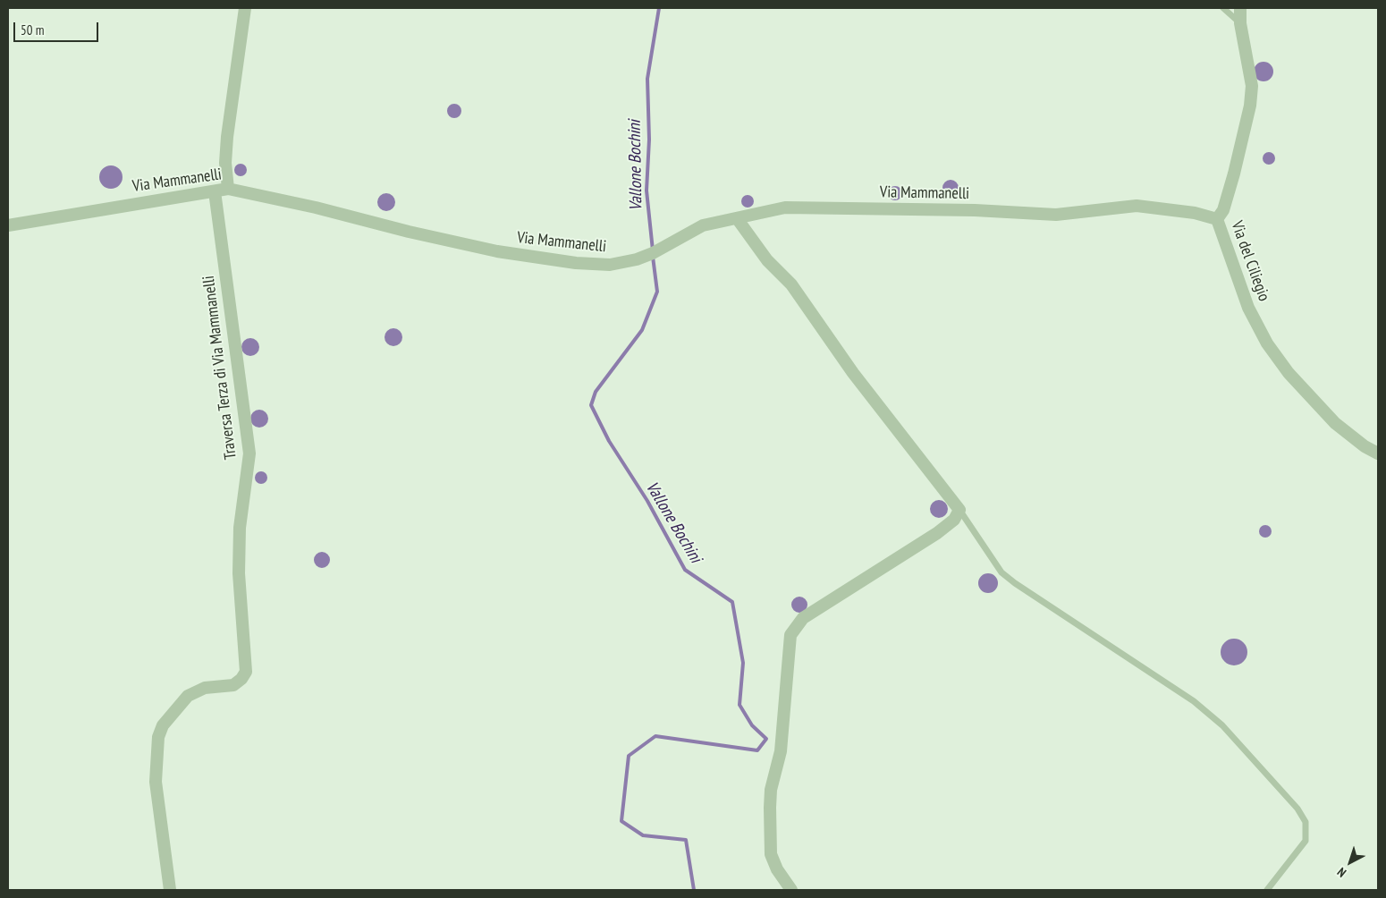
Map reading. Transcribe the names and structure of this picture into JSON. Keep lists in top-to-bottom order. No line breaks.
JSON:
{"streets":{"street":["Via Mammanelli","Via del Ciliegio","Traversa Terza di Via Mammanelli"]},"crossings":[["Via Mammanelli","Via del Ciliegio"],["Via Mammanelli","Traversa Terza di Via Mammanelli"]],"water":["Vallone Bochini"],"scale_bar":"50 m","north":"bottom left"}
